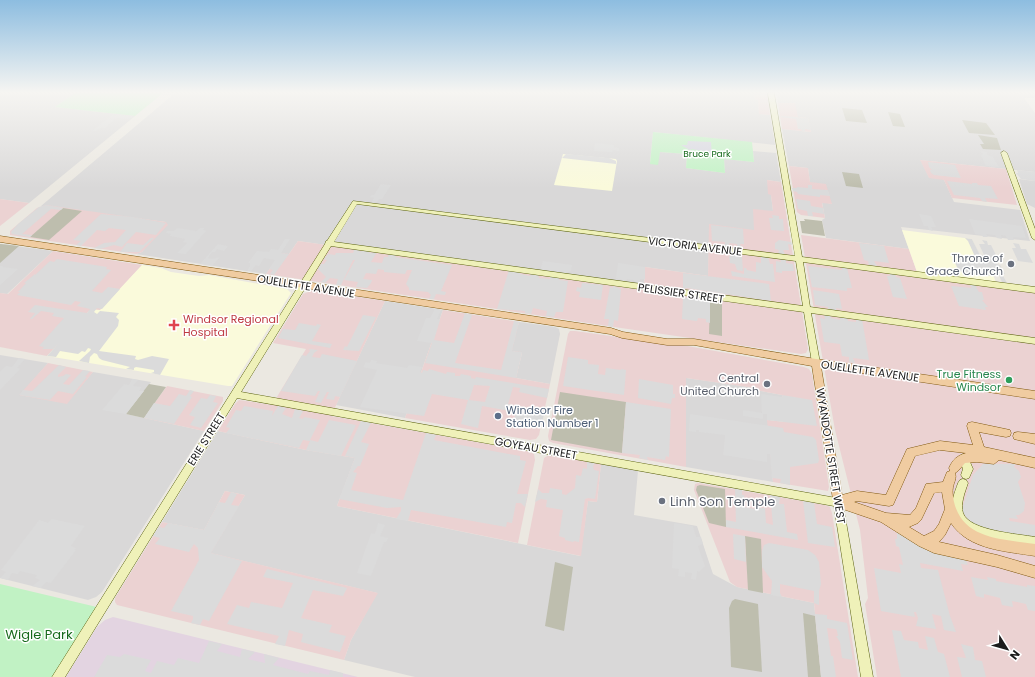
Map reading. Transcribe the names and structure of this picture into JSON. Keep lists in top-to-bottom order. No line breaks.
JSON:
{"streets":{"main road":["OUELLETTE AVENUE","WYANDOTTE STREET WEST"],"street":["VICTORIA AVENUE","PELISSIER STREET","ERIE STREET","GOYEAU STREET"]},"crossings":[["VICTORIA AVENUE","ERIE STREET"],["VICTORIA AVENUE","WYANDOTTE STREET WEST"],["OUELLETTE AVENUE","ERIE STREET"],["OUELLETTE AVENUE","WYANDOTTE STREET WEST"],["PELISSIER STREET","ERIE STREET"],["PELISSIER STREET","WYANDOTTE STREET WEST"],["ERIE STREET","GOYEAU STREET"],["GOYEAU STREET","WYANDOTTE STREET WEST"]],"parks":["Bruce Park","Wigle Park"],"places":{"other":["Throne of Grace Church","True Fitness Windsor","Central United Church","Windsor Fire Station Number 1","Linh Son Temple"],"health":["Windsor Regional Hospital"]},"north":"bottom right"}
